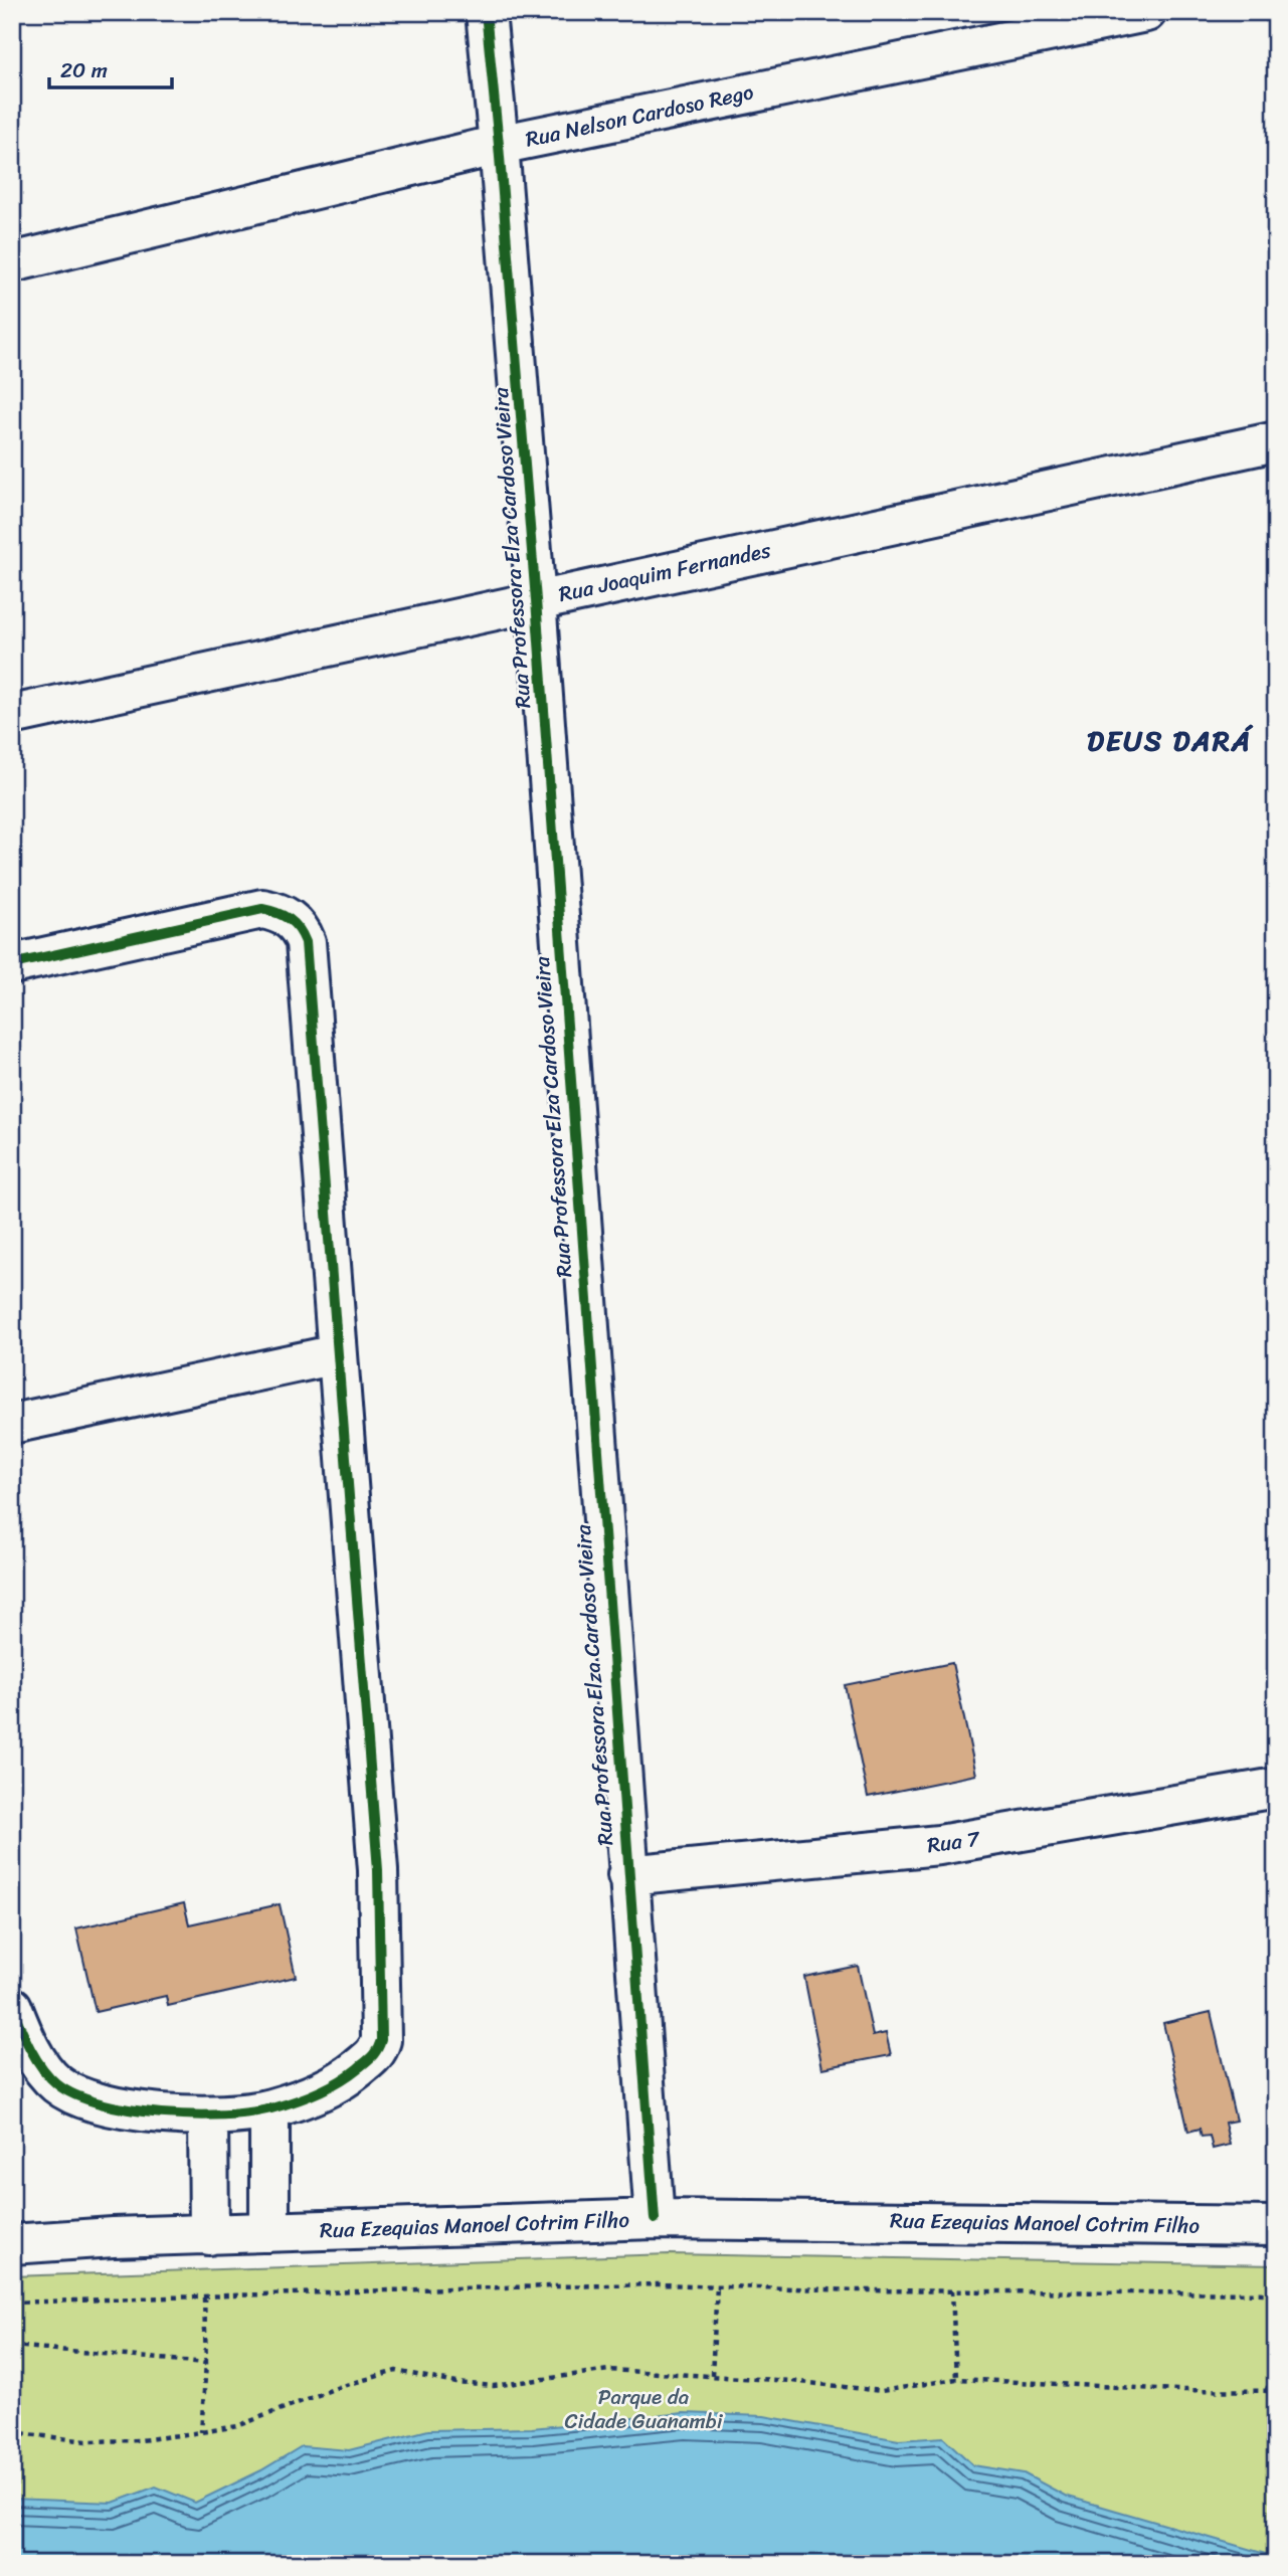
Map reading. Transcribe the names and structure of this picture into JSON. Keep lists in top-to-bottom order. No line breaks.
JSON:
{"streets":{"street":["Rua Nelson Cardoso Rego","Rua Professora Elza Cardoso Vieira","Rua Joaquim Fernandes","Rua 7","Rua Ezequias Manoel Cotrim Filho"]},"crossings":[["Rua Nelson Cardoso Rego","Rua Professora Elza Cardoso Vieira"],["Rua Professora Elza Cardoso Vieira","Rua Joaquim Fernandes"],["Rua Professora Elza Cardoso Vieira","Rua 7"],["Rua Professora Elza Cardoso Vieira","Rua Ezequias Manoel Cotrim Filho"]],"districts":["DEUS DARÁ"],"parks":["Parque da Cidade Guanambi"],"scale_bar":"20 m"}
